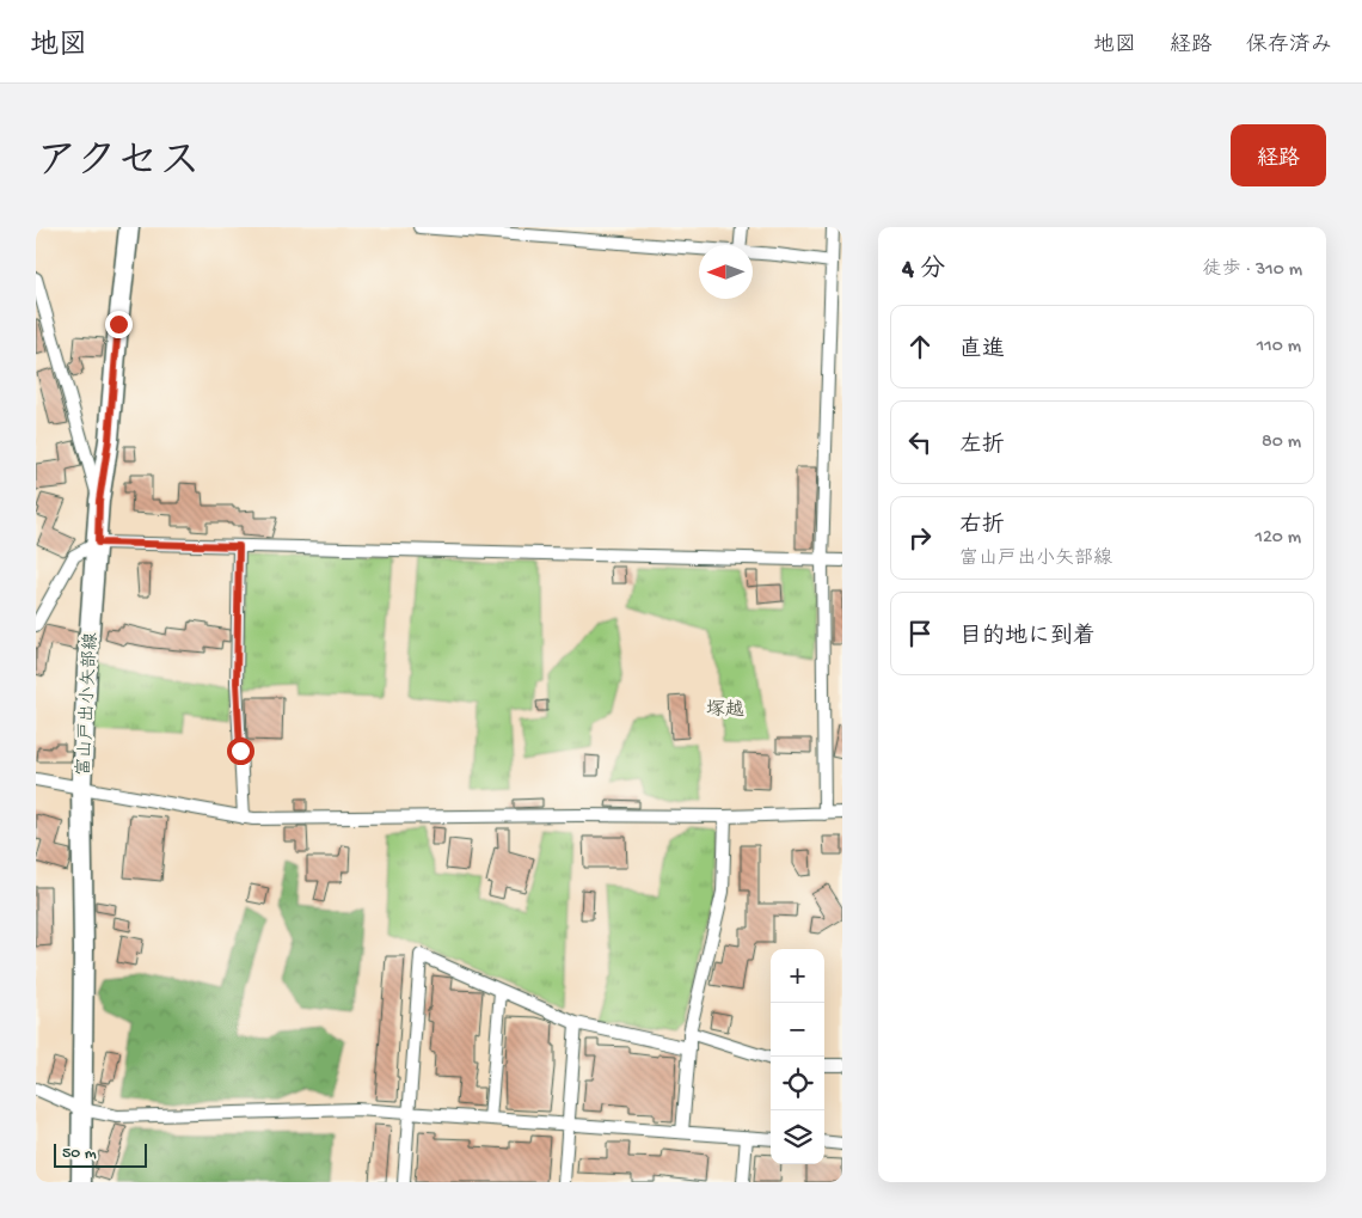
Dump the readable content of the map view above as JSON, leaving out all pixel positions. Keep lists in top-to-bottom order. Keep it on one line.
{"streets":{"main road":["富山戸出小矢部線"]},"districts":["塚越"],"scale_bar":"50 m","north":"left","page":{"header":"地図","nav":["地図","経路","保存済み"],"title":"アクセス","buttons":"経路","heading":["4 分","徒歩 · 310 m"],"list":[["直進","110 m"],["左折","80 m"],["右折","富山戸出小矢部線","120 m"],"目的地に到着"],"map_buttons":["+","−"],"scale":"50 m"}}
